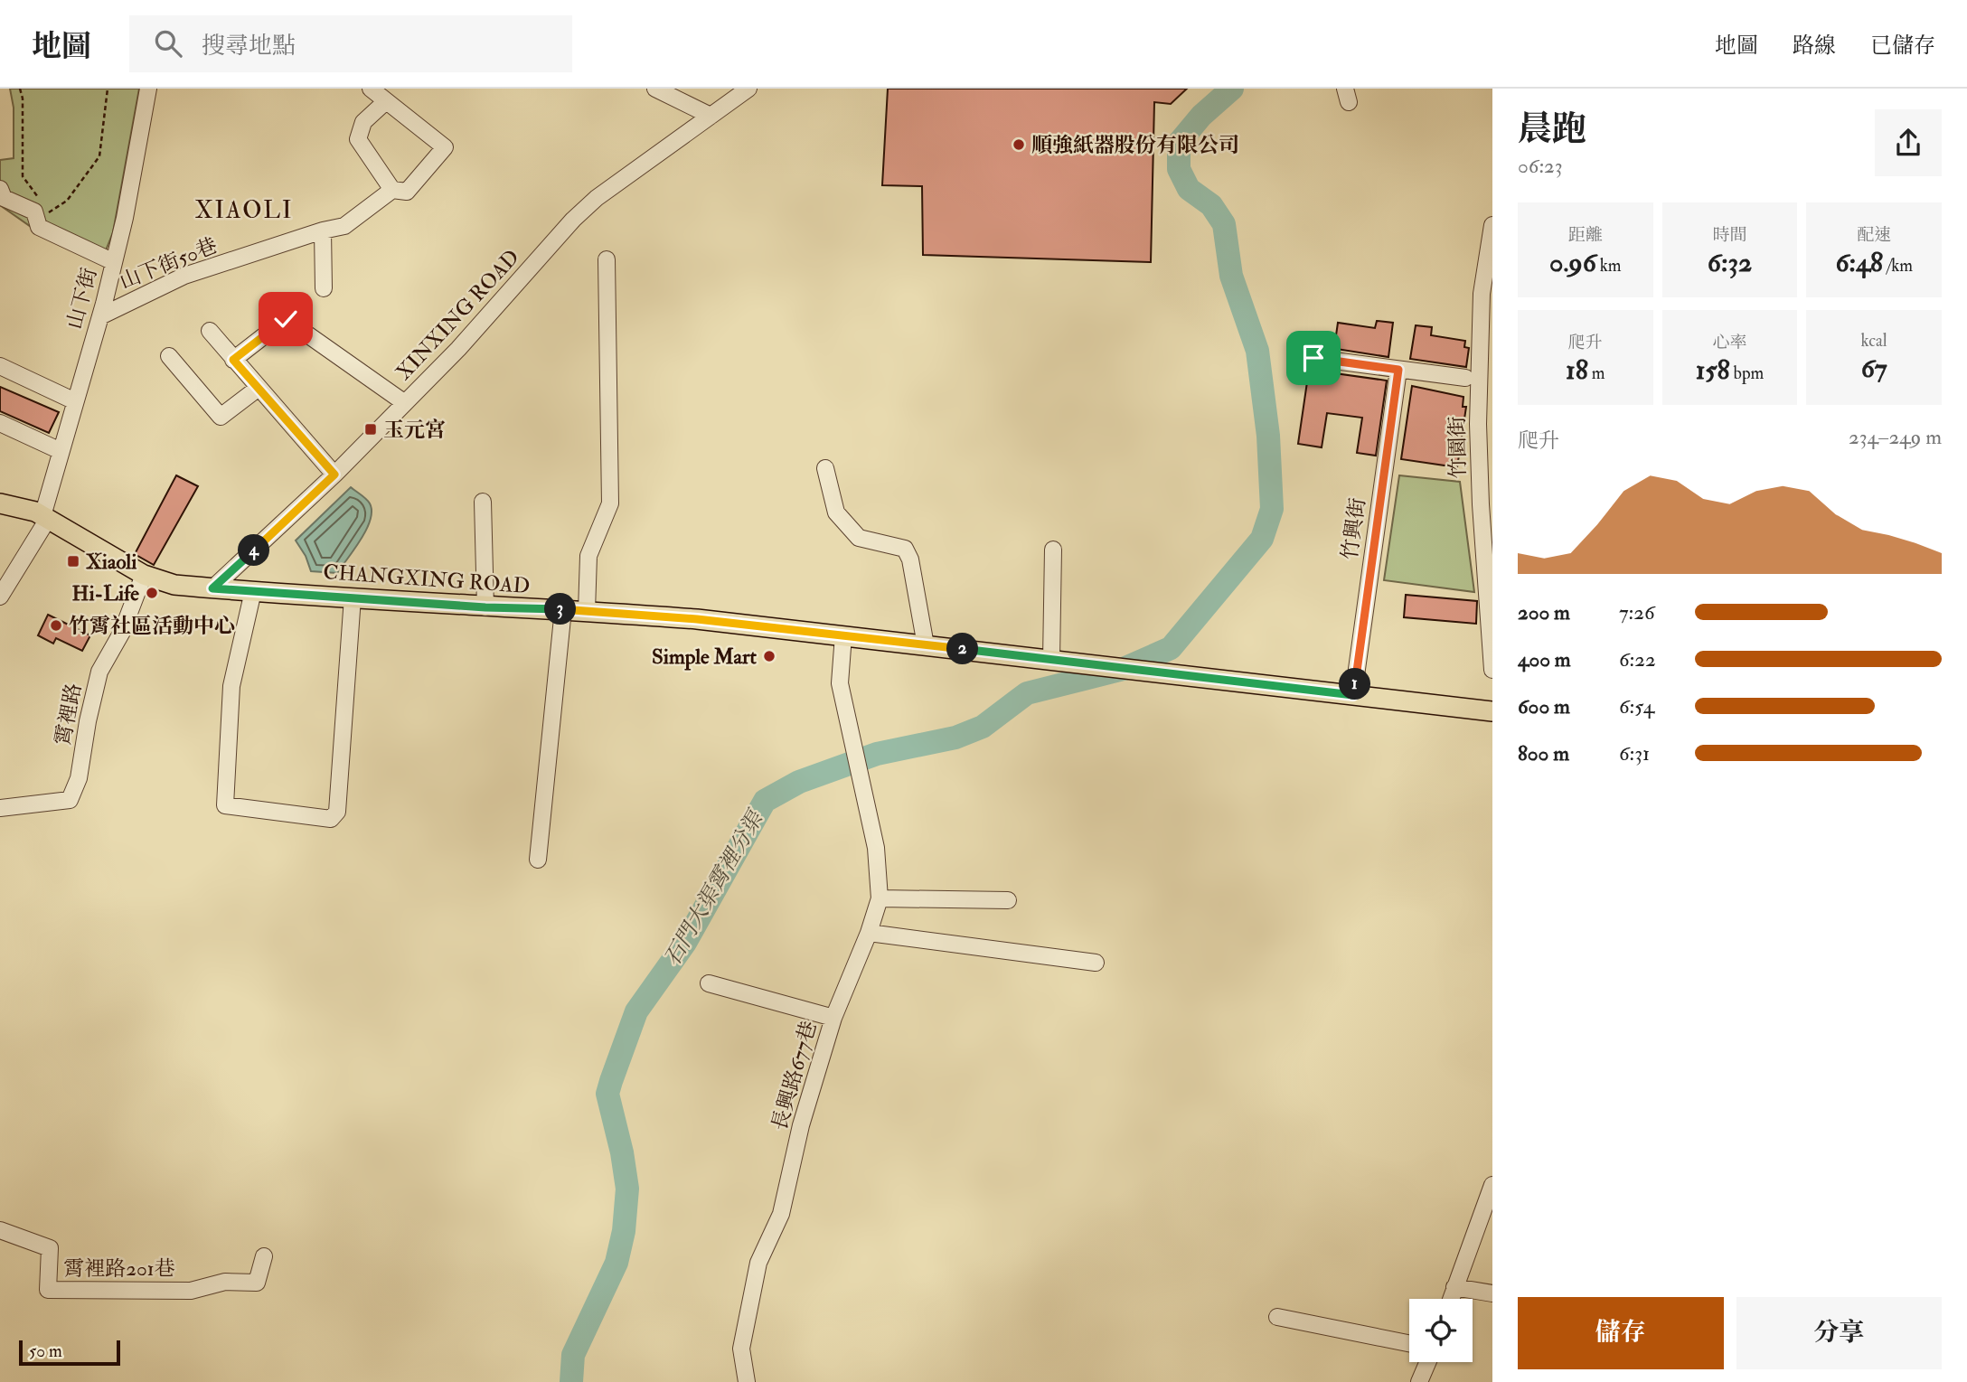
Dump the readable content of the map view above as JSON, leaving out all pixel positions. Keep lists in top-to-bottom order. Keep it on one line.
{"streets":{"main road":["CHANGXING ROAD"],"street":["山下街50巷","山下街","XINXING ROAD","竹園街","竹興街","霄裡路","長興路677巷","霄裡路201巷"]},"crossings":[["山下街50巷","山下街"],["山下街","CHANGXING ROAD"],["XINXING ROAD","CHANGXING ROAD"],["竹興街","CHANGXING ROAD"],["CHANGXING ROAD","霄裡路"],["CHANGXING ROAD","長興路677巷"]],"districts":["XIAOLI"],"water":["石門大渠霄裡分渠"],"places":{"other":["順強紙器股份有限公司","Hi-Life","竹霄社區活動中心","Simple Mart"],"transit":["玉元宮","Xiaoli"]},"scale_bar":"50 m","page":{"header":"地圖","search":"搜尋地點","nav":["地圖","路線","已儲存"],"heading":["晨跑","06:23"],"stats":[["距離","0.96 km"],["時間","6:32"],["配速","6:48 /km"],["爬升","18 m"],["心率","158 bpm"],["kcal","67"]],"chart":["爬升","234–249 m"],"pins":["4","3","2","1"],"list":[{"name":"200 m","note":"7:26"},{"name":"400 m","note":"6:22"},{"name":"600 m","note":"6:54"},{"name":"800 m","note":"6:31"}],"buttons":["儲存","分享"],"scale":"50 m"}}
